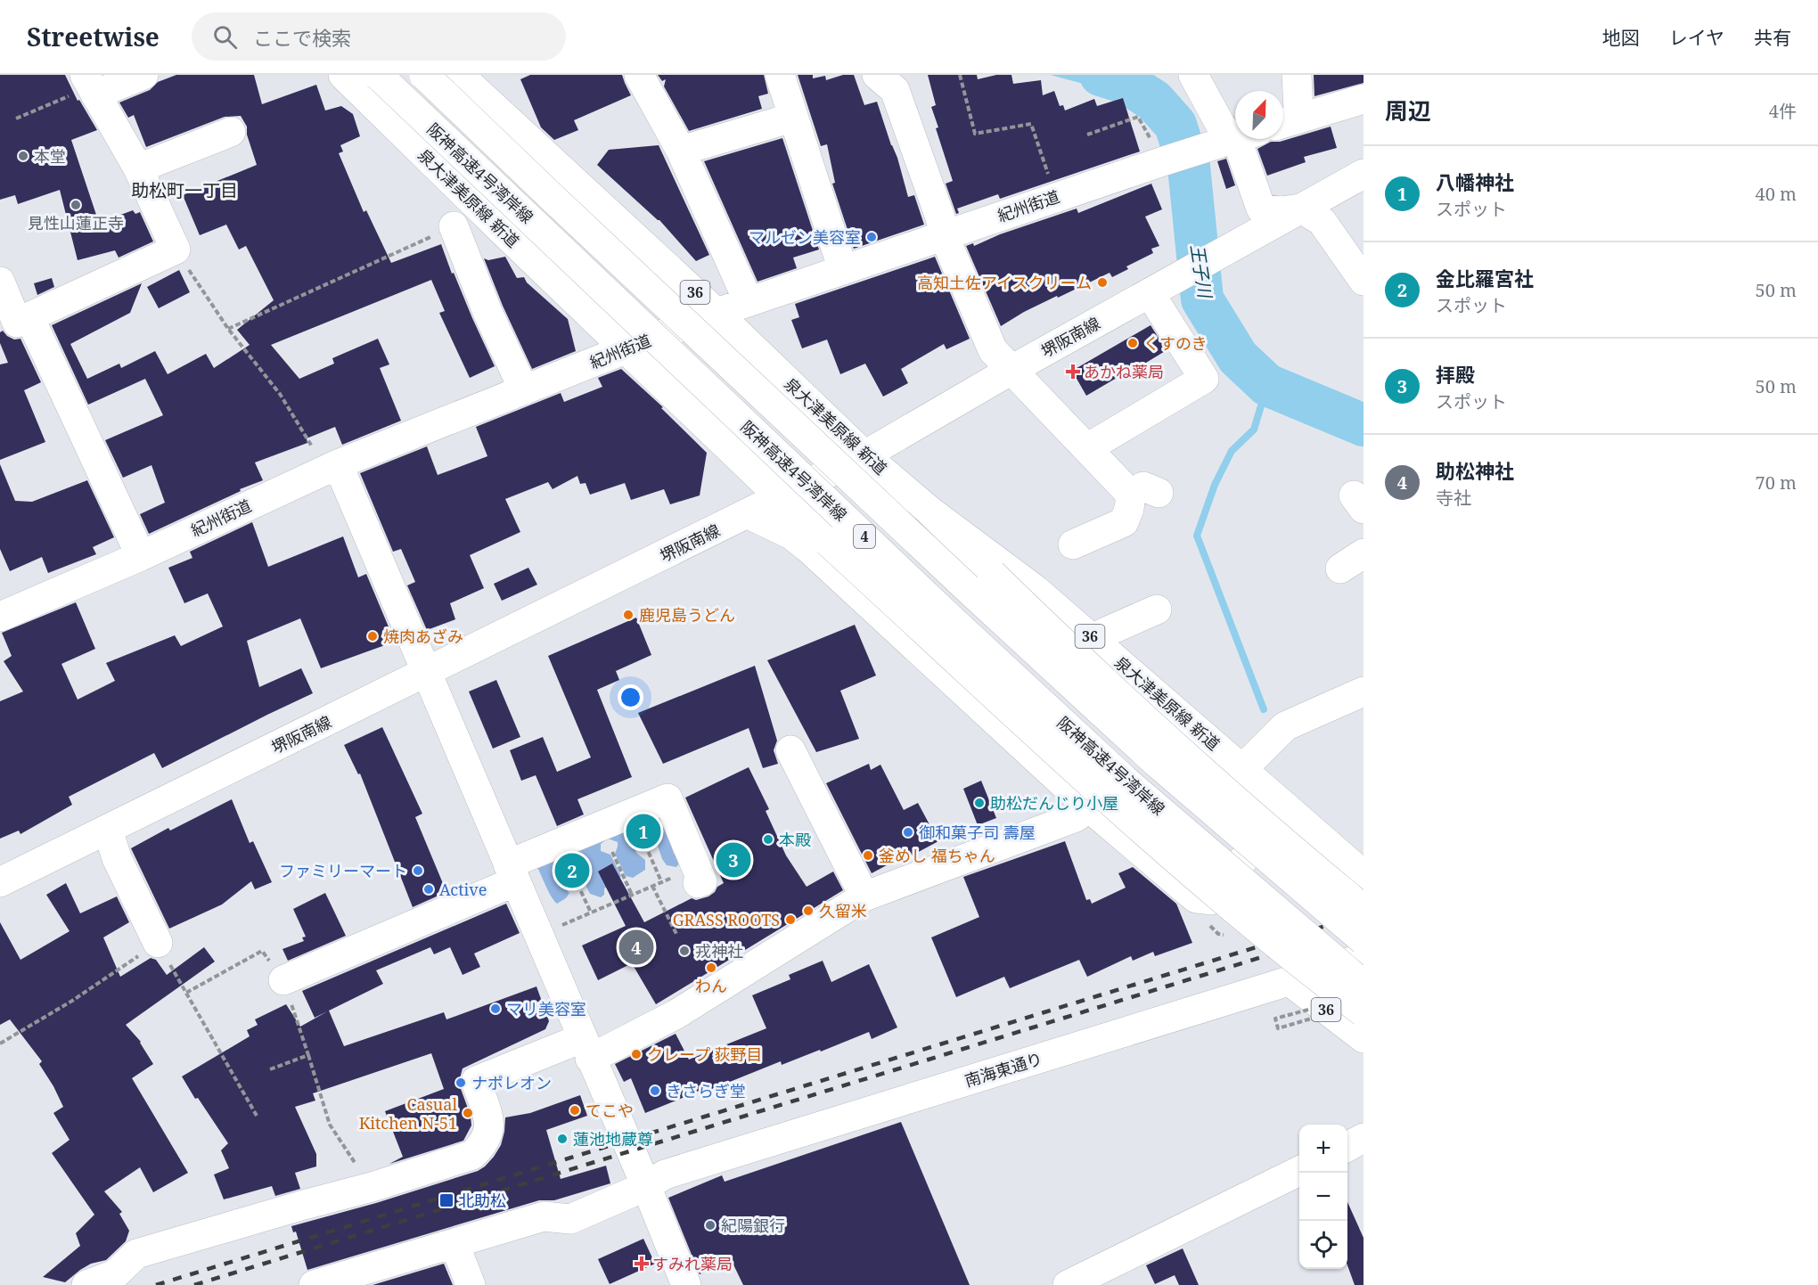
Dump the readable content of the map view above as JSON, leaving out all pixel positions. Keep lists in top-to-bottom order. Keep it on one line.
{"streets":{"main road":["阪神高速4号湾岸線","泉大津美原線 新道","紀州街道","36","堺阪南線","4","南海東通り"]},"crossings":[["泉大津美原線 新道","紀州街道"],["泉大津美原線 新道","堺阪南線"],["36","南海東通り"]],"districts":["助松町一丁目"],"water":["王子川"],"places":{"other":["本堂","見性山蓮正寺","マルゼン美容室","高知土佐アイスクリーム","くすのき","鹿児島うどん","焼肉あざみ","助松だんじり小屋","御和菓子司 壽屋","本殿","釜めし 福ちゃん","ファミリーマート","Active","久留米","GRASS ROOTS","戎神社","わん","マリ美容室","クレープ 荻野目","ナポレオン","きさらぎ堂","てこや","Casual Kitchen N-51","蓮池地蔵尊","紀陽銀行"],"health":["あかね薬局","すみれ薬局"],"transit":["北助松"]},"north":"top right","page":{"header":"Streetwise","search":"ここで検索","nav":["地図","レイヤ","共有"],"heading":["周辺","4件"],"list":[{"mark":"1","name":"八幡神社","note":"スポット","value":"40 m"},{"mark":"2","name":"金比羅宮社","note":"スポット","value":"50 m"},{"mark":"3","name":"拝殿","note":"スポット","value":"50 m"},{"mark":"4","name":"助松神社","note":"寺社","value":"70 m"}],"pins":["1","3","2","4"],"map_buttons":["+","−"]}}
